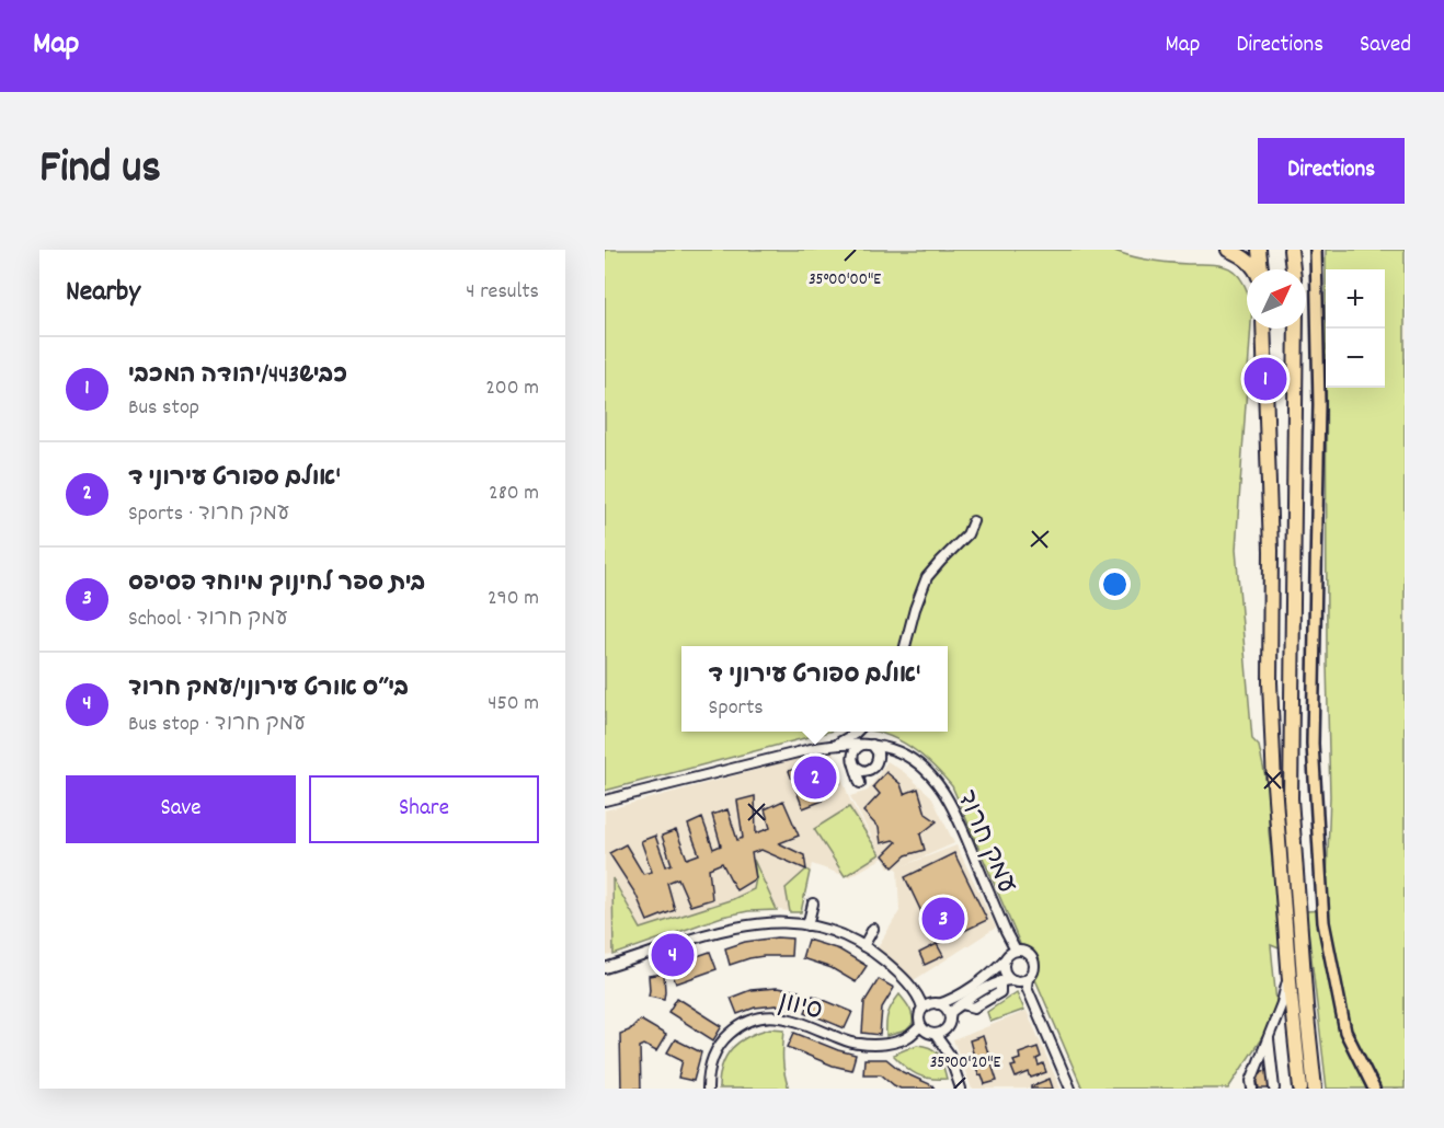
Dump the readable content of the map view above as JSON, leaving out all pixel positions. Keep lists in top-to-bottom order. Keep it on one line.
{"streets":{"street":["עמק חרוד","סיוון"]},"north":"top right","page":{"header":"Map","nav":["Map","Directions","Saved"],"title":"Find us","buttons":["Directions",["Save","Share"]],"heading":["Nearby","4 results"],"map_buttons":["+","−"],"list":[{"mark":"1","name":"כביש443/יהודה המכבי","note":"Bus stop","value":"200 m"},{"mark":"2","name":"אולם ספורט עירוני ד'","note":"Sports · עמק חרוד","value":"280 m"},{"mark":"3","name":"בית ספר לחינוך מיוחד פסיפס","note":"School · עמק חרוד","value":"290 m"},{"mark":"4","name":"בי״ס אורט עירוני/עמק חרוד","note":"Bus stop · עמק חרוד","value":"450 m"}],"pins":["1","2","3","4"],"popup":["אולם ספורט עירוני ד'","Sports"]},"coordinates":["35°00'00\"E","35°00'20\"E"]}
